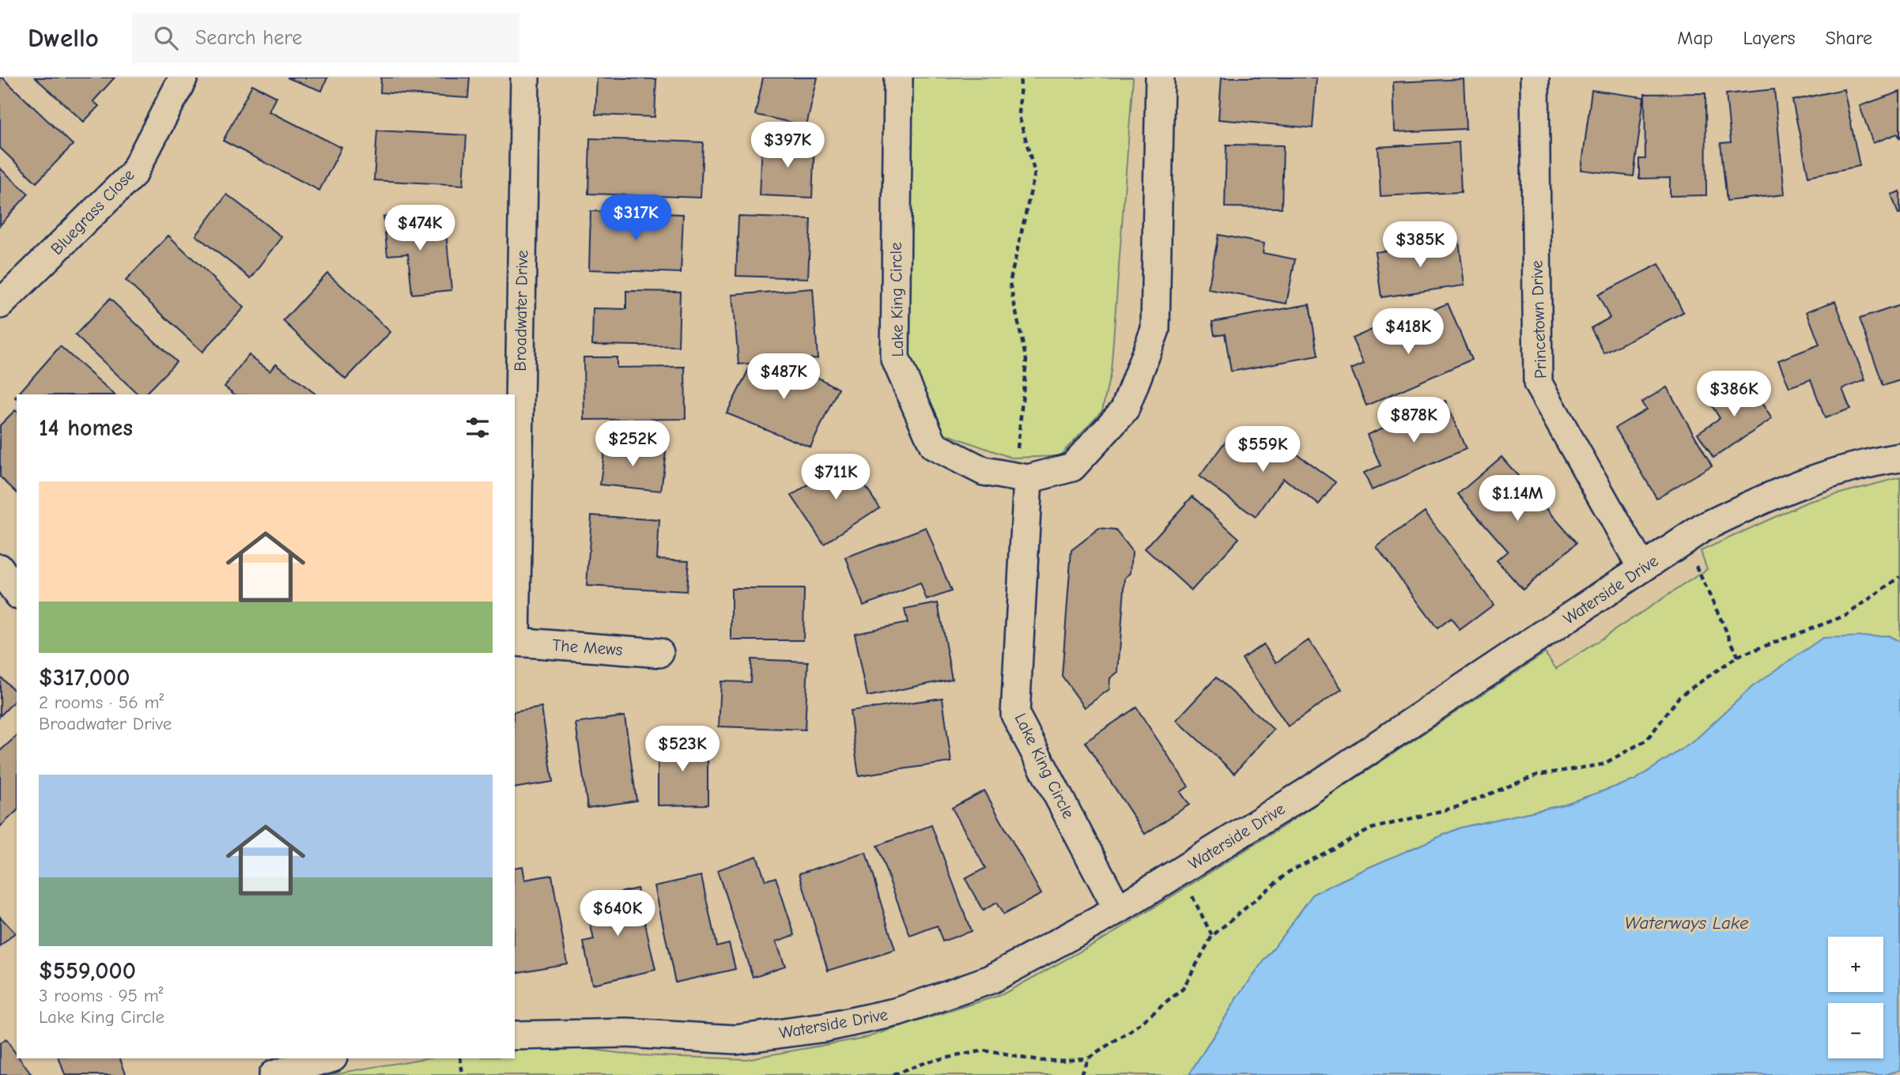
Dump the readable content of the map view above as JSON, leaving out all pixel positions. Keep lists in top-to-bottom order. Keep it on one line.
{"streets":{"street":["Bluegrass Close","Lake King Circle","Broadwater Drive","Princetown Drive","Waterside Drive","The Mews"]},"crossings":[["Lake King Circle","Waterside Drive"],["Broadwater Drive","The Mews"],["Princetown Drive","Waterside Drive"]],"water":["Waterways Lake"],"page":{"header":"Dwello","search":"Search here","nav":["Map","Layers","Share"],"price":["$397K","$317K","$474K","$385K","$418K","$487K","$386K","$878K","$252K","$559K","$711K","$1.14M","$523K","$640K"],"heading":"14 homes","list":[{"name":"$317,000","note":"2 rooms · 56 m² · Broadwater Drive"},{"name":"$559,000","note":"3 rooms · 95 m² · Lake King Circle"}],"map_buttons":["+","−"]}}
